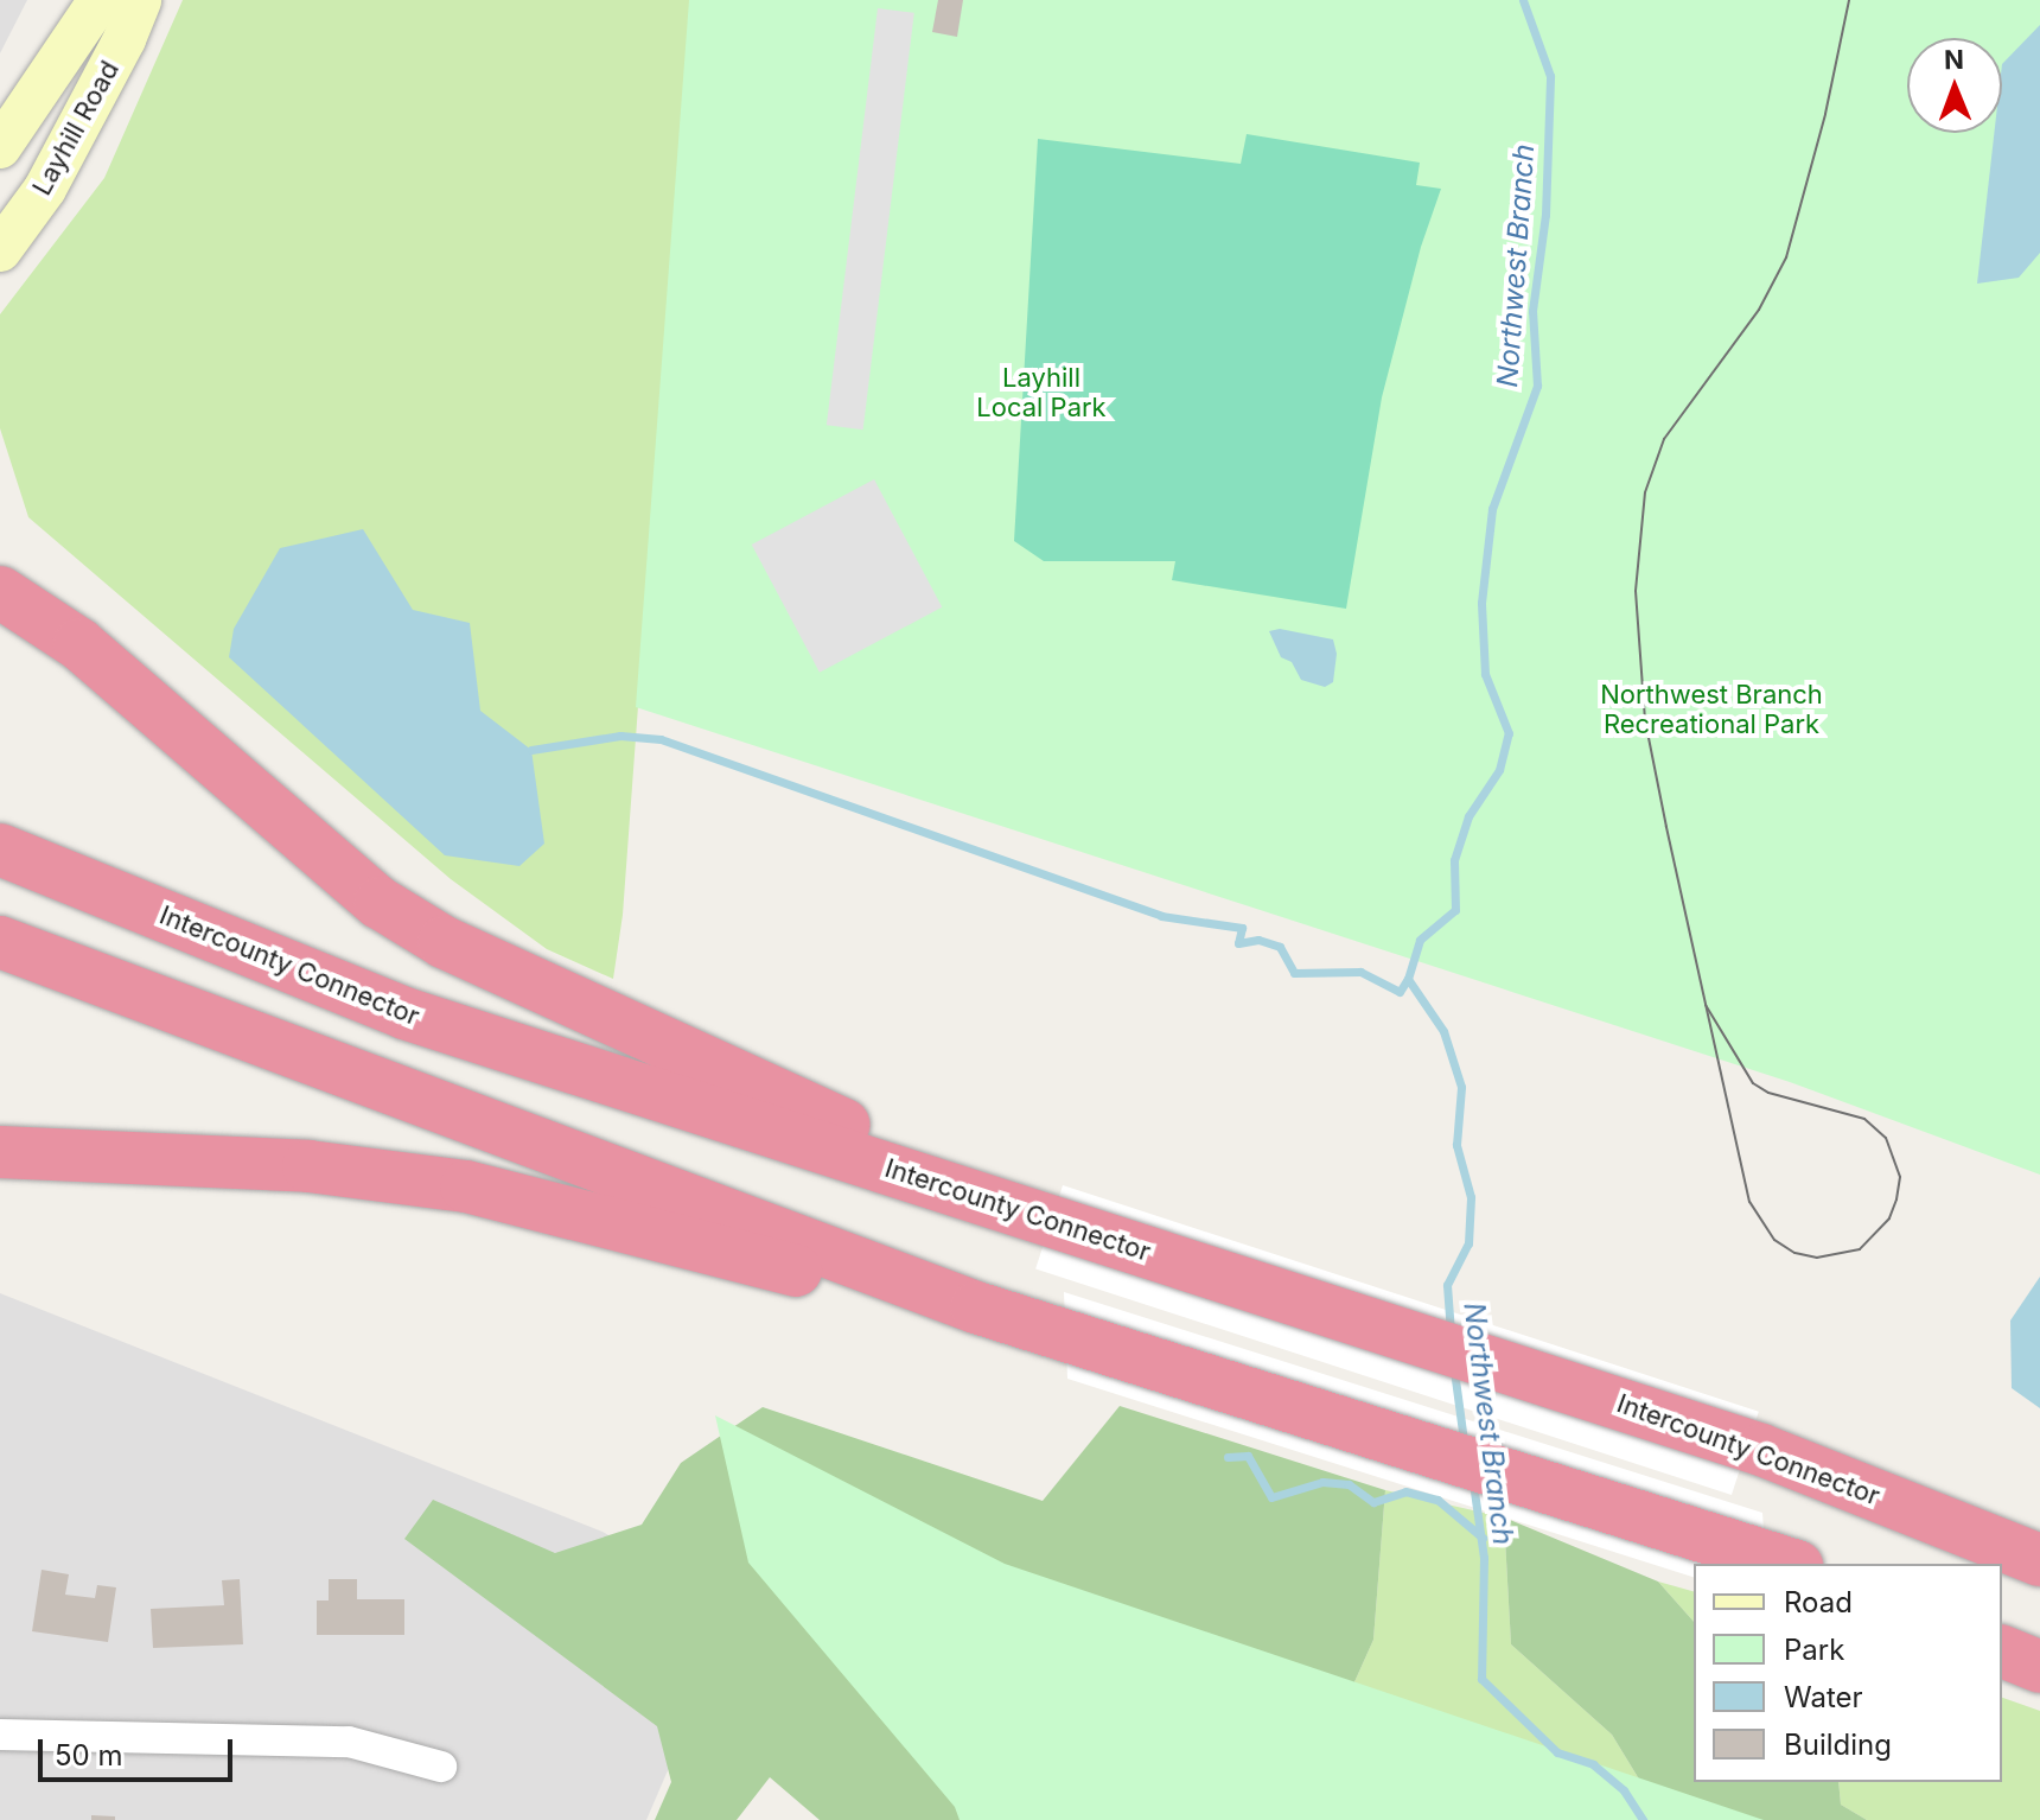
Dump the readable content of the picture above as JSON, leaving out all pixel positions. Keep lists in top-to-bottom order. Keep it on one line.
{"streets":{"highway":["Intercounty Connector"],"main road":["Layhill Road"]},"water":["Northwest Branch"],"parks":["Layhill Local Park","Northwest Branch Recreational Park"],"legend":["Road","Park","Water","Building"],"scale_bar":"50 m","north":"top"}
